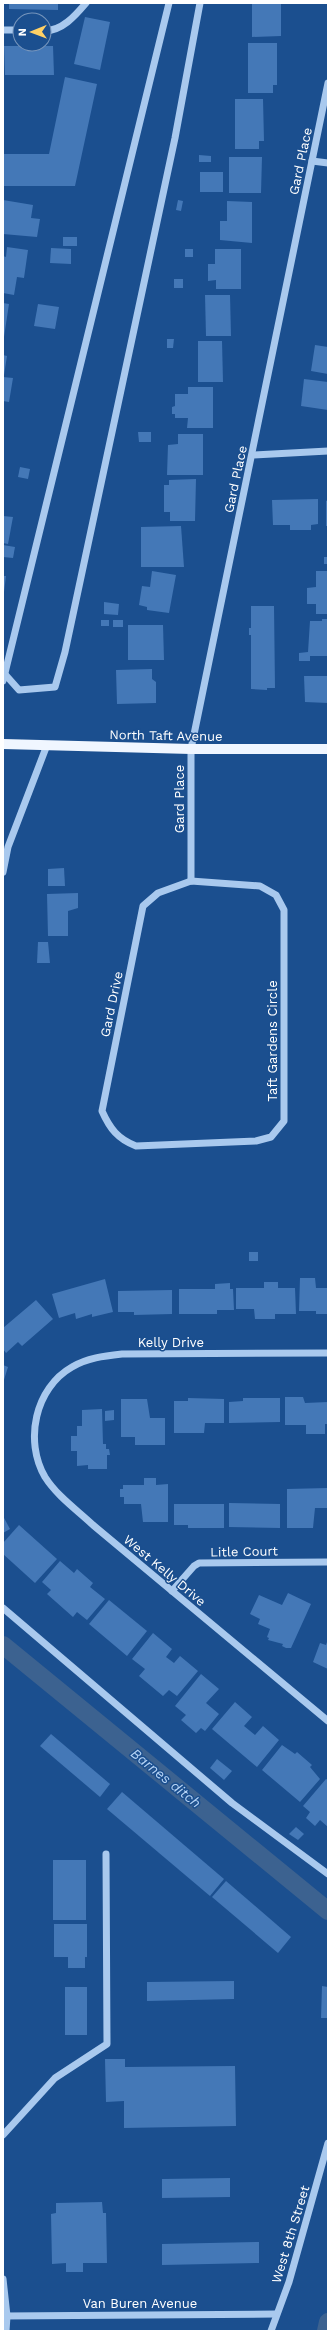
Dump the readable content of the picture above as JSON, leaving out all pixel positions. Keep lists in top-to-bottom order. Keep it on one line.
{"streets":{"main road":["North Taft Avenue"],"street":["Gard Place","Gard Drive","Taft Gardens Circle","Kelly Drive","Litle Court","West Kelly Drive","West 8th Street","Van Buren Avenue"]},"crossings":[["Gard Place","North Taft Avenue"],["Gard Place","Gard Drive"],["Gard Place","Taft Gardens Circle"],["Gard Drive","Taft Gardens Circle"],["Kelly Drive","West Kelly Drive"],["Litle Court","West Kelly Drive"],["West 8th Street","Van Buren Avenue"]],"water":["Barnes ditch"],"north":"left"}
